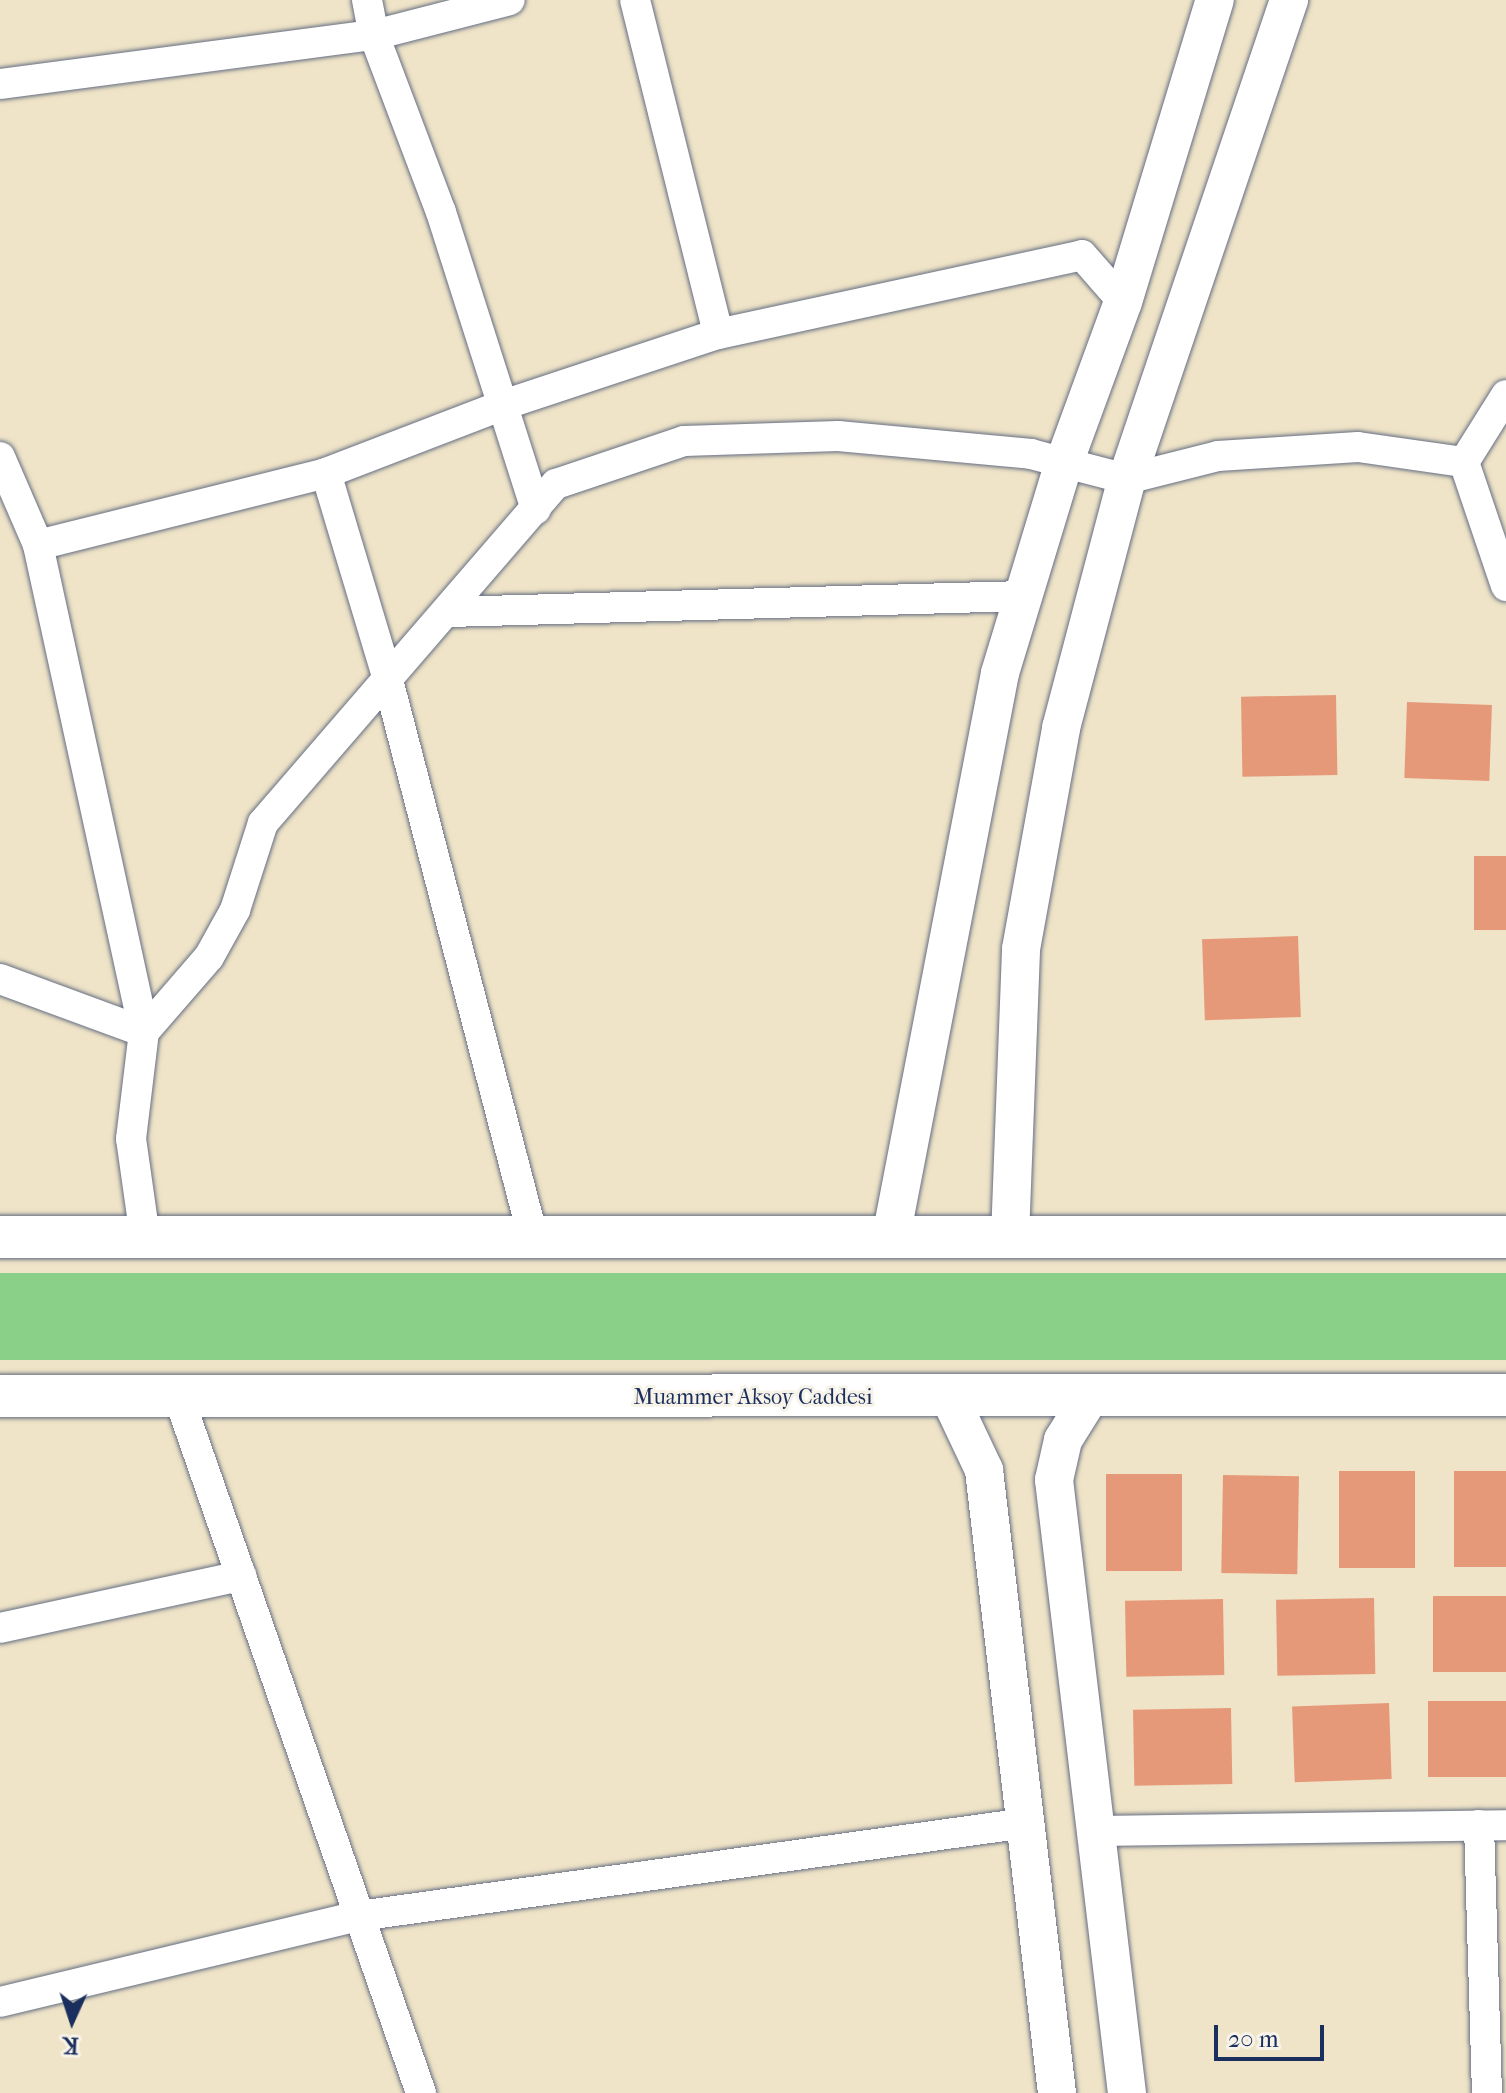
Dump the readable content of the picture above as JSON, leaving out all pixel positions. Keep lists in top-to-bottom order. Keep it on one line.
{"streets":{"main road":["Muammer Aksoy Caddesi"]},"scale_bar":"20 m","north":"bottom"}
